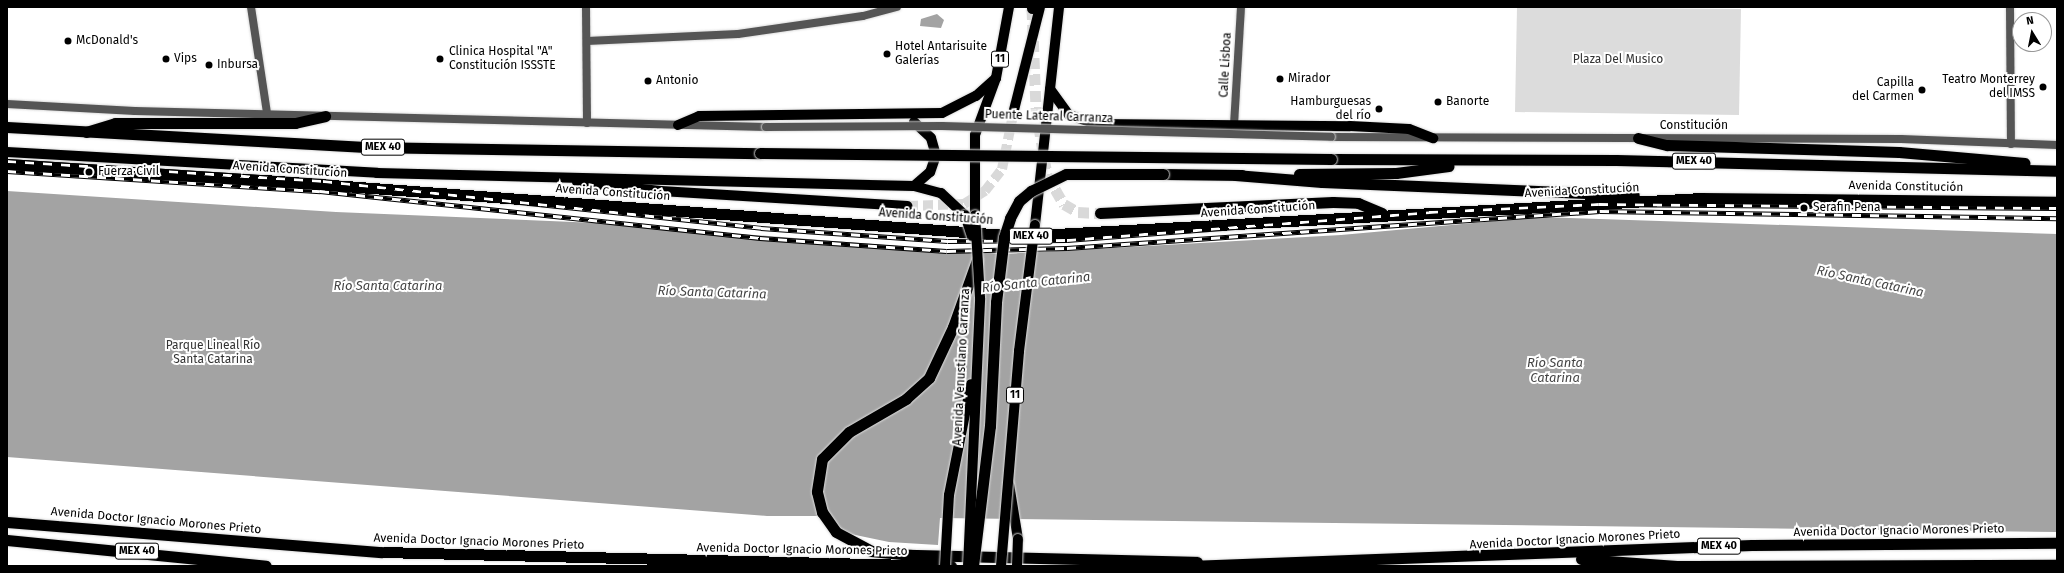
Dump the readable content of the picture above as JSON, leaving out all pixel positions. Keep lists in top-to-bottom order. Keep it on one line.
{"streets":{"highway":["MEX 40","Avenida Constitución","Avenida Doctor Ignacio Morones Prieto"],"main road":["11","Avenida Venustiano Carranza"],"street":["Calle Lisboa","Puente Lateral Carranza","Constitución"]},"crossings":[["Puente Lateral Carranza","Constitución"],["MEX 40","Avenida Doctor Ignacio Morones Prieto"],["Avenida Constitución","Avenida Venustiano Carranza"]],"water":["Río Santa Catarina"],"parks":["Plaza Del Musico","Parque Lineal Río Santa Catarina"],"places":["McDonald's","Hotel Antarisuite Galerías","Vips","Clinica Hospital \"A\" Constitución ISSSTE","Inbursa","Mirador","Antonio","Teatro Monterrey del IMSS","Capilla del Carmen","Banorte","Hamburguesas del río","Fuerza Civil","Serafin Pena"],"north":"top"}
